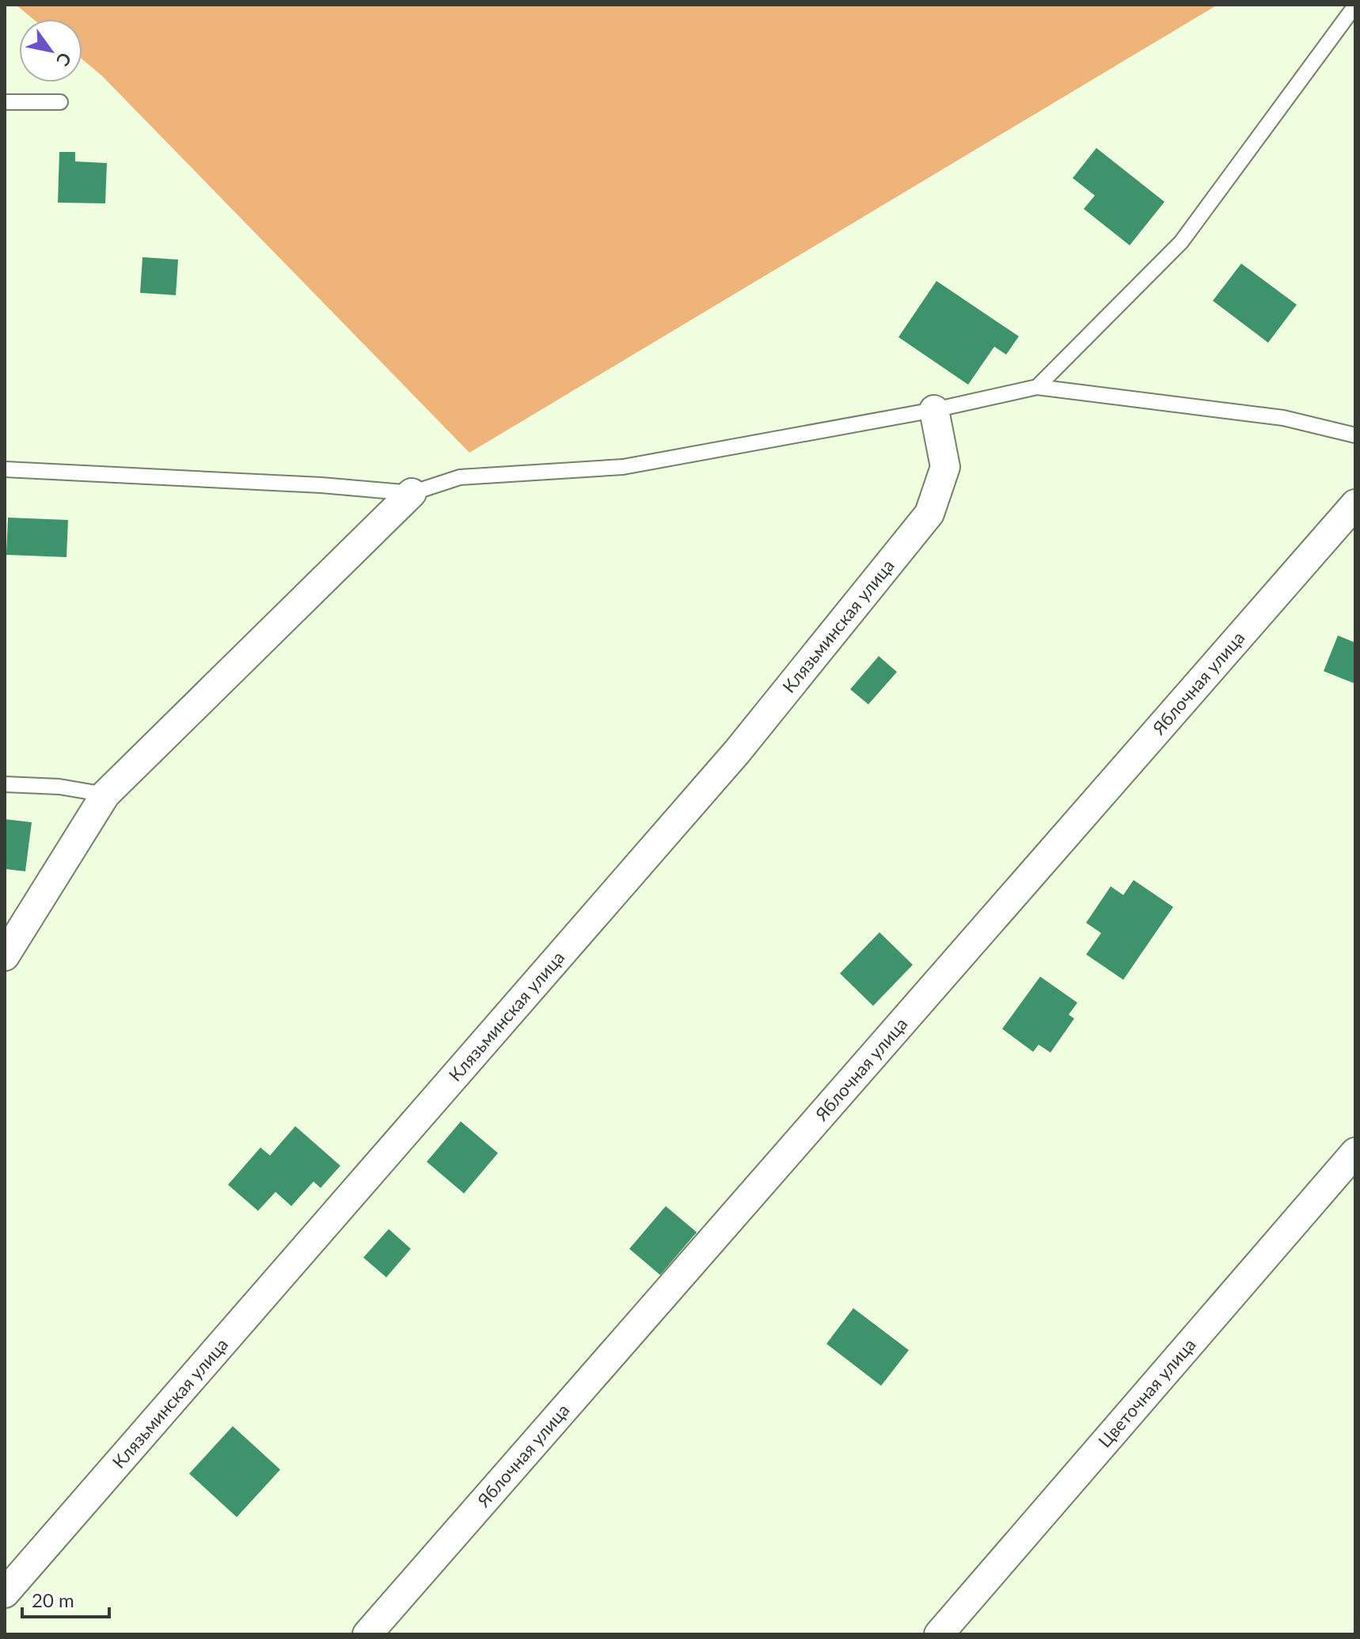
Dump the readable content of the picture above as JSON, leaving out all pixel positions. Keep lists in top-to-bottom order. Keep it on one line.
{"streets":{"street":["Клязьминская улица","Яблочная улица","Цветочная улица"]},"scale_bar":"20 m","north":"bottom right"}
